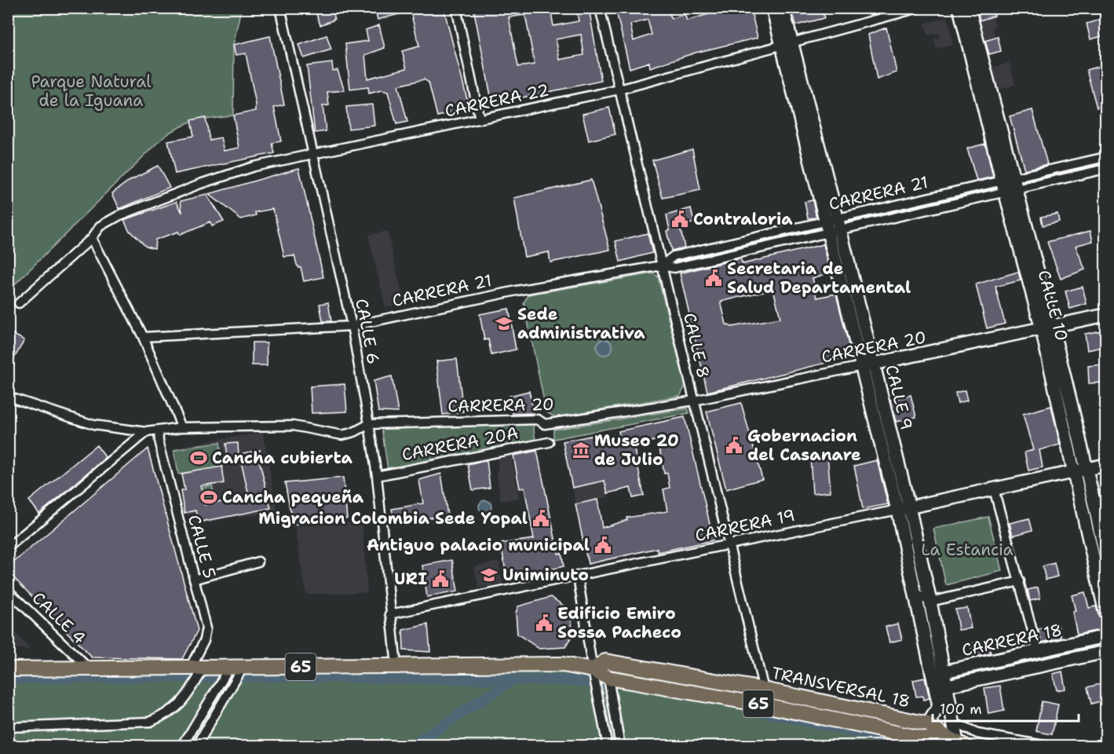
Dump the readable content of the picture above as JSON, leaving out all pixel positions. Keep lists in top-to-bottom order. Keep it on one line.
{"streets":{"main road":["CALLE 10","CARRERA 20","CALLE 9","CARRERA 19","CARRERA 18","65","TRANSVERSAL 18"],"street":["CARRERA 22","CARRERA 21","CALLE 6","CALLE 8","CARRERA 20A","CALLE 5","CALLE 4"]},"crossings":[["CARRERA 22","CALLE 6"],["CARRERA 22","CALLE 8"],["CARRERA 22","CALLE 9"],["CARRERA 21","CALLE 10"],["CARRERA 21","CALLE 6"],["CARRERA 21","CALLE 8"],["CARRERA 21","CALLE 9"],["CALLE 10","CARRERA 20"],["CALLE 10","CARRERA 19"],["CALLE 6","CARRERA 20"],["CALLE 6","CARRERA 20A"],["CALLE 6","CARRERA 19"],["CALLE 6","65"],["CALLE 8","CARRERA 20"],["CALLE 8","CARRERA 19"],["CALLE 8","TRANSVERSAL 18"],["CARRERA 20","CALLE 9"],["CARRERA 20","CALLE 5"],["CALLE 9","CARRERA 19"],["CALLE 9","CARRERA 18"],["CALLE 9","TRANSVERSAL 18"],["CALLE 5","65"],["CALLE 4","65"],["65","TRANSVERSAL 18"]],"parks":["Parque Natural de la Iguana","La Estancia"],"places":{"public building":["Contraloria","Secretaria de Salud Departamental","Gobernacion del Casanare","Migracion Colombia Sede Yopal","Antiguo palacio municipal","URI","Edificio Emiro Sossa Pacheco"],"school or university":["Sede administrativa","Uniminuto"],"museum":["Museo 20 de Julio"],"sports":["Cancha cubierta","Cancha pequeña"]},"scale_bar":"100 m"}
